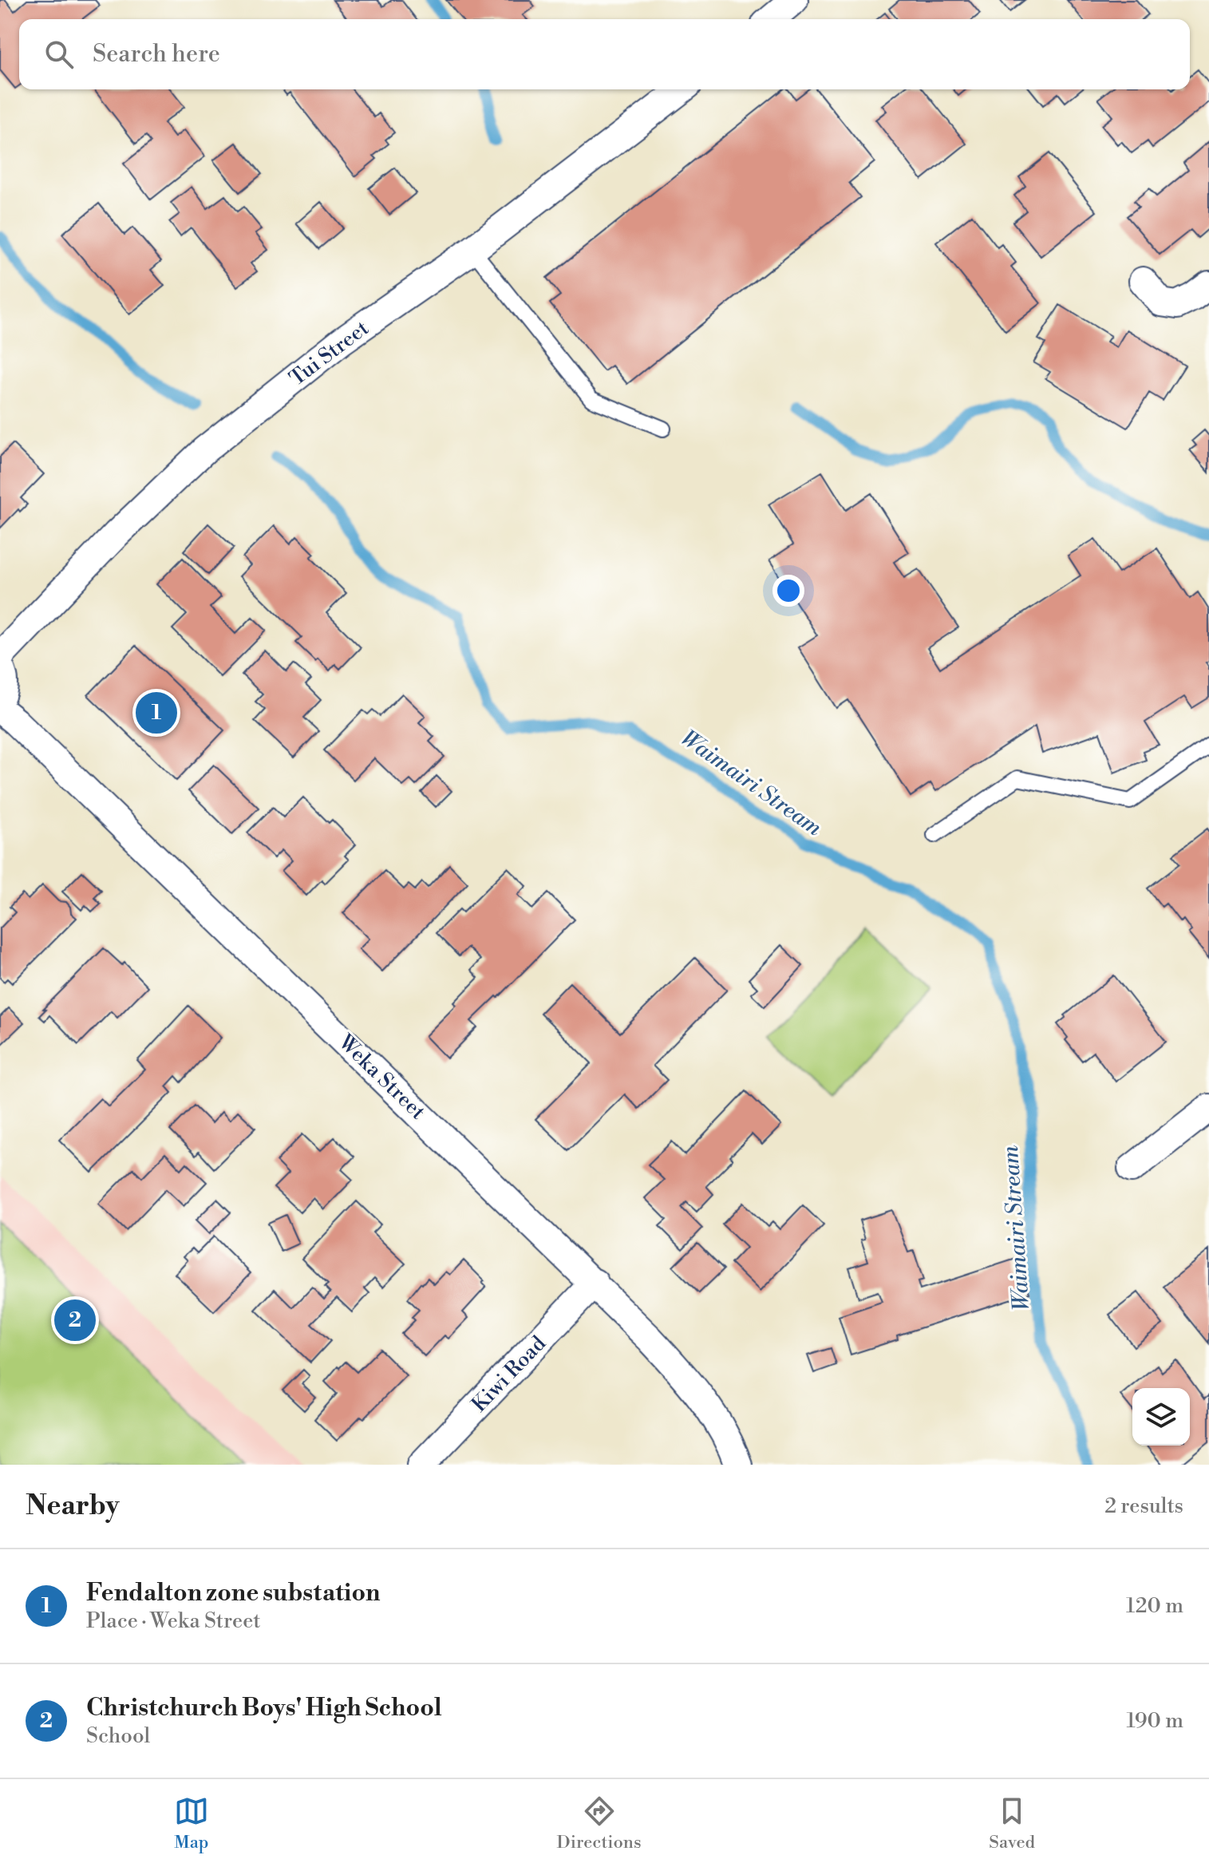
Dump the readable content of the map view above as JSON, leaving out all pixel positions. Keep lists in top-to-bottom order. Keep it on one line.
{"streets":{"street":["Tui Street","Weka Street","Kiwi Road"]},"crossings":[["Weka Street","Kiwi Road"]],"water":["Waimairi Stream"],"page":{"search":"Search here","pins":["1","2"],"heading":["Nearby","2 results"],"list":[{"mark":"1","name":"Fendalton zone substation","note":"Place · Weka Street","value":"120 m"},{"mark":"2","name":"Christchurch Boys' High School","note":"School","value":"190 m"}],"nav":["Map","Directions","Saved"]}}
